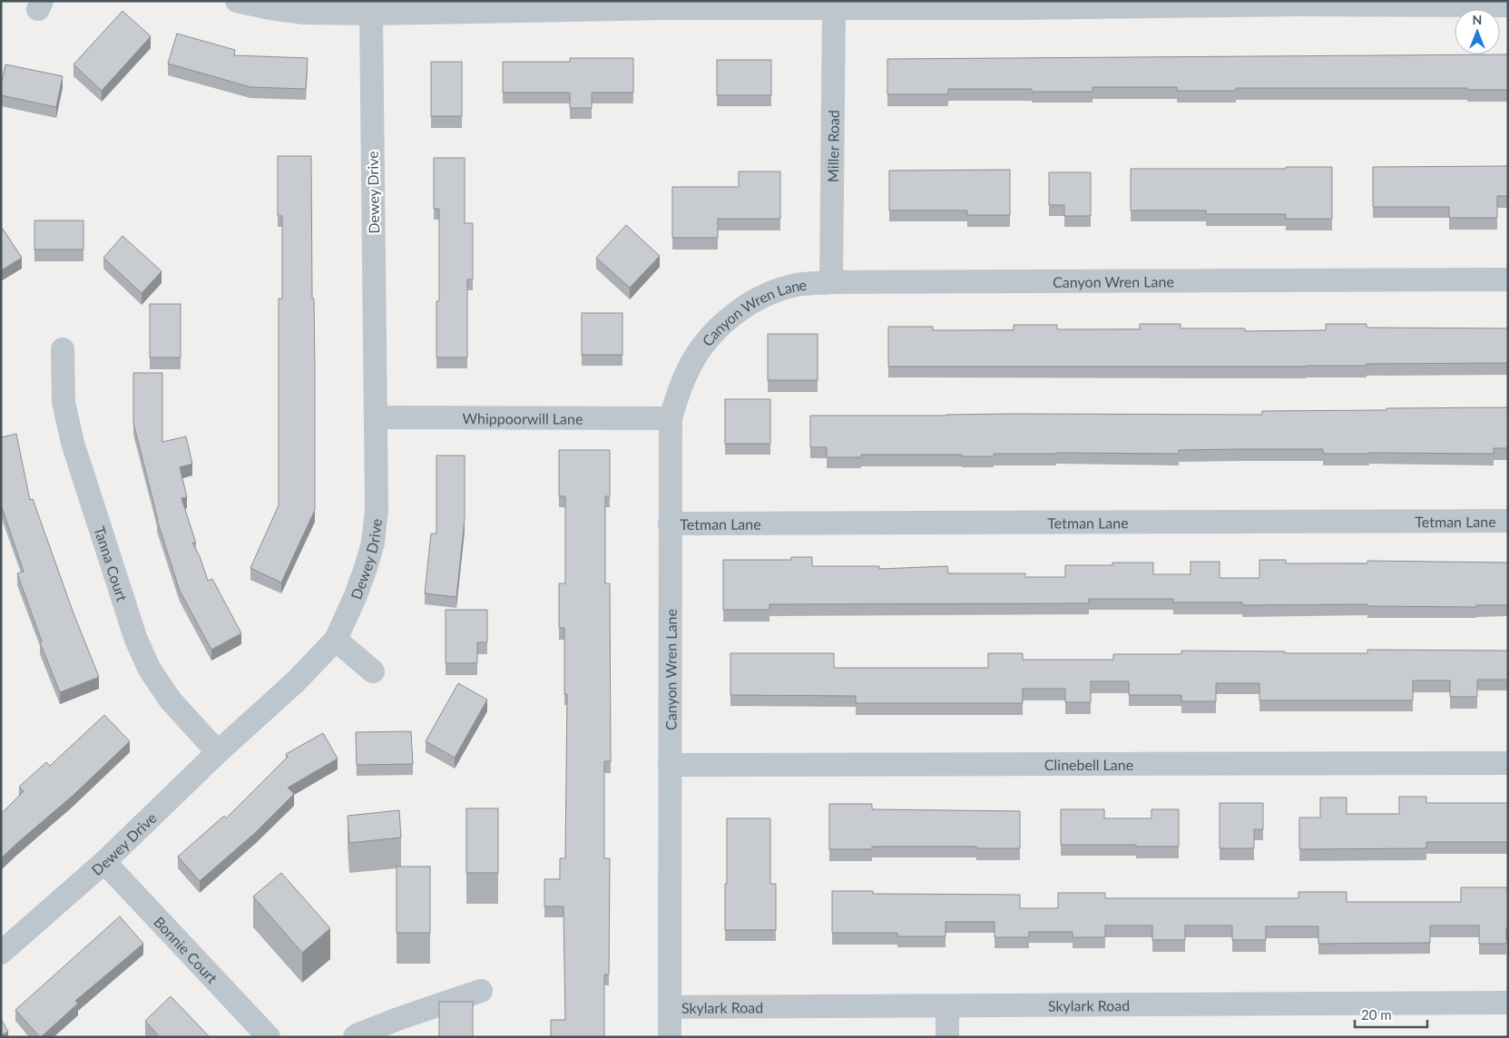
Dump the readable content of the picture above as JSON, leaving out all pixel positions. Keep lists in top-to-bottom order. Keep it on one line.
{"streets":{"street":["Miller Road","Dewey Drive","Canyon Wren Lane","Whippoorwill Lane","Tetman Lane","Tanna Court","Clinebell Lane","Bonnie Court","Skylark Road"]},"crossings":[["Miller Road","Canyon Wren Lane"],["Dewey Drive","Whippoorwill Lane"],["Dewey Drive","Tanna Court"],["Dewey Drive","Bonnie Court"],["Canyon Wren Lane","Whippoorwill Lane"],["Canyon Wren Lane","Tetman Lane"],["Canyon Wren Lane","Clinebell Lane"],["Canyon Wren Lane","Skylark Road"]],"scale_bar":"20 m","north":"top"}
